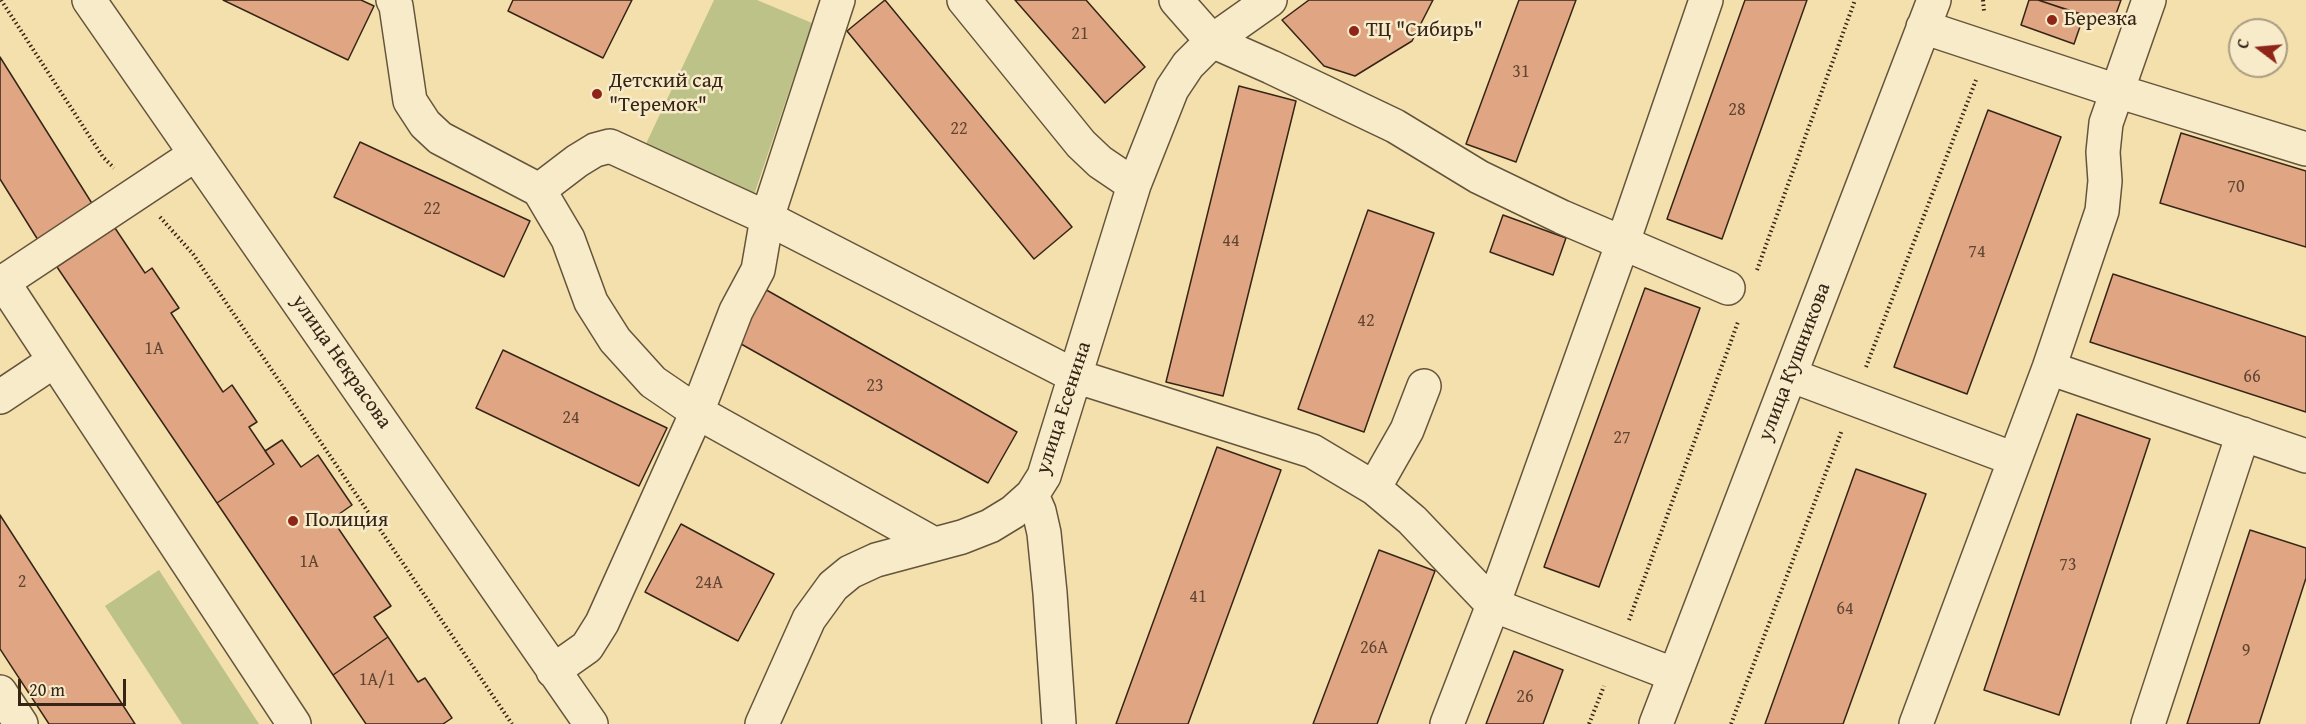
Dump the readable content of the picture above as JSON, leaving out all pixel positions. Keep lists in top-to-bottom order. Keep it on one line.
{"streets":{"street":["улица Некрасова","улица Кушникова","улица Есенина"]},"places":["Березка","ТЦ \"Сибирь\"","Детский сад \"Теремок\"","Полиция"],"house_numbers":["21","31","28","22","70","22","44","74","42","1А","66","23","24","27","1А","73","2","24А","41","64","26А","9","1А/1","26"],"scale_bar":"20 m","north":"left"}
